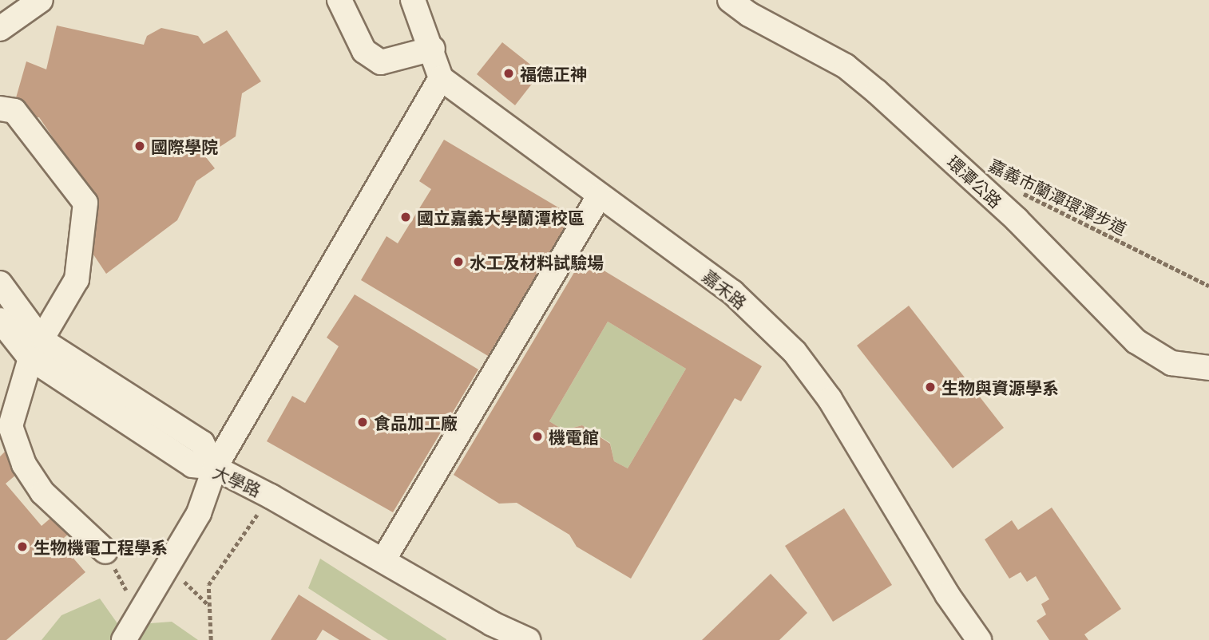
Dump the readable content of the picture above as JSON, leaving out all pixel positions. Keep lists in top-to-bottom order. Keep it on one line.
{"streets":{"street":["環潭公路","嘉禾路","大學路"],"path":["嘉義市蘭潭環潭步道"]},"places":["福德正神","國際學院","國立嘉義大學蘭潭校區","水工及材料試驗場","生物與資源學系","食品加工廠","機電館","生物機電工程學系"]}
